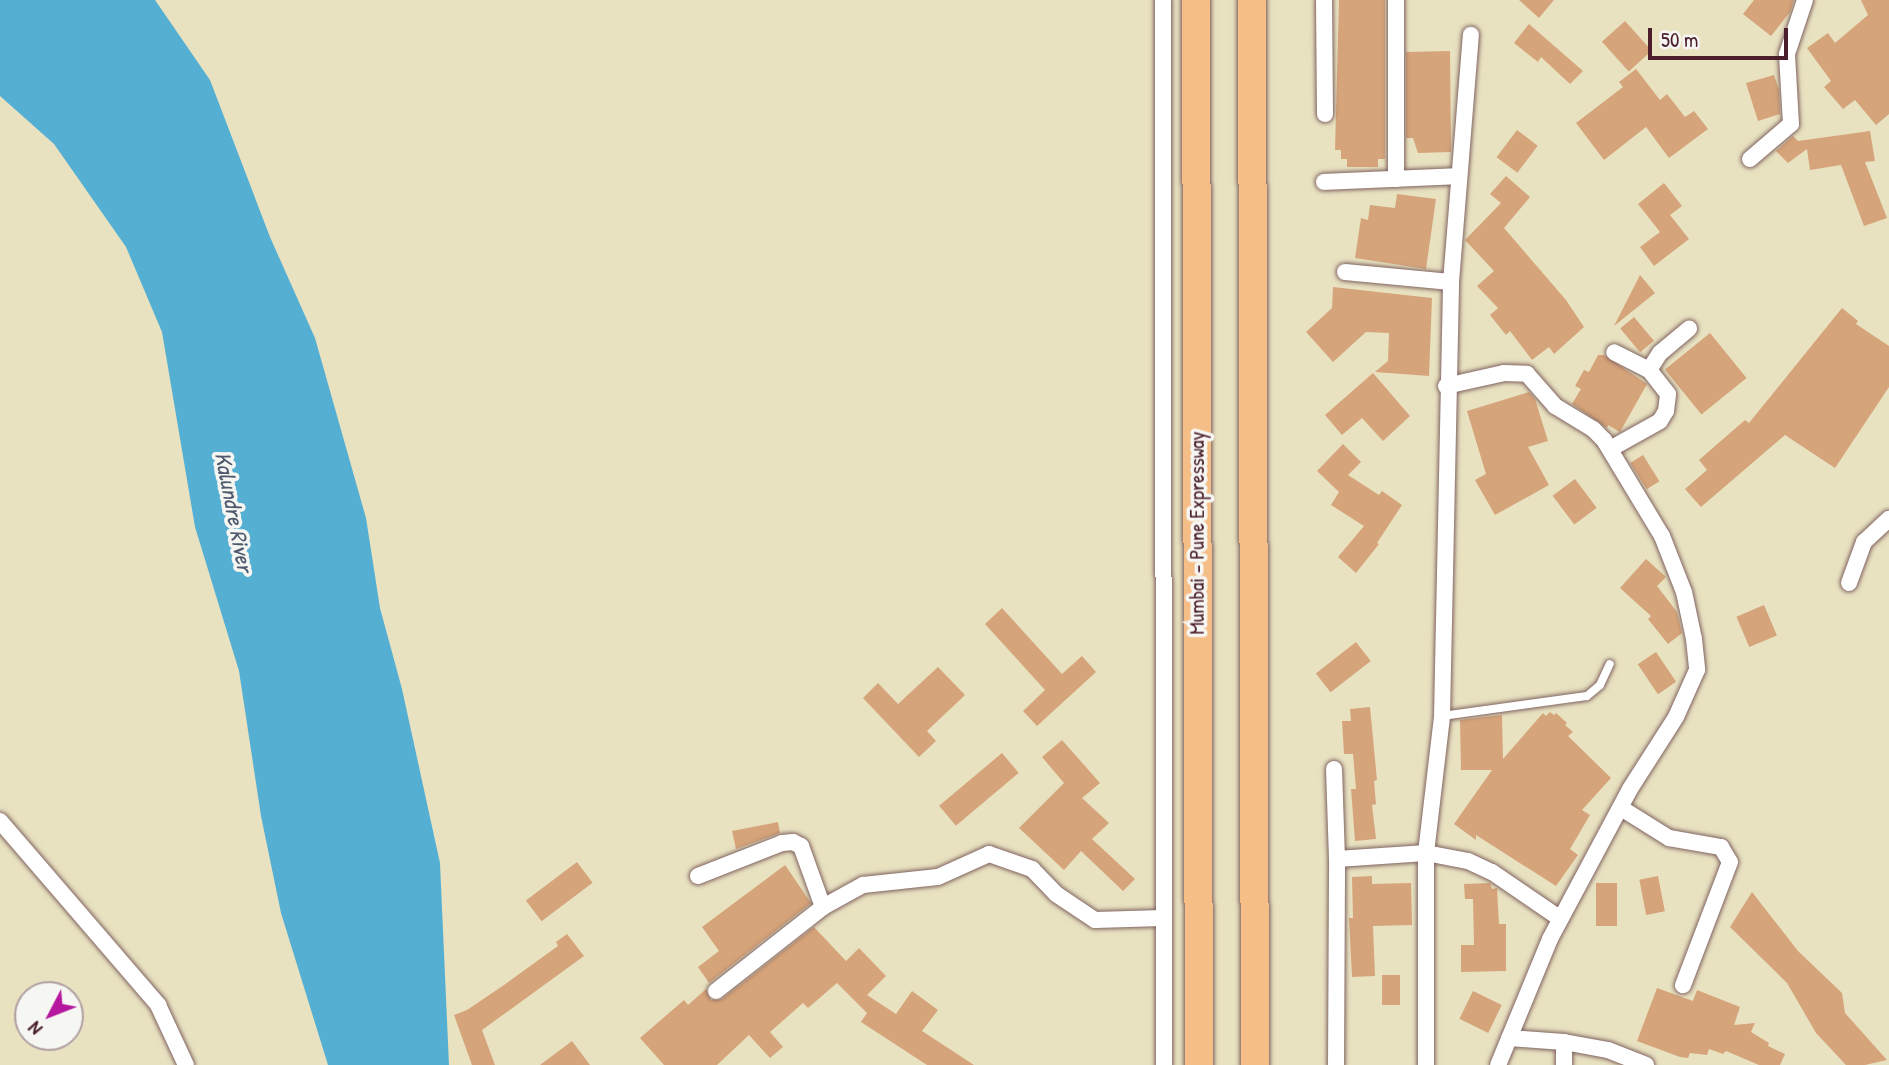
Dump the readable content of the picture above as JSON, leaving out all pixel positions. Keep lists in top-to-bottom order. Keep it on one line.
{"streets":{"highway":["Mumbai - Pune Expressway"]},"water":["Kalundre River"],"scale_bar":"50 m","north":"bottom left"}
